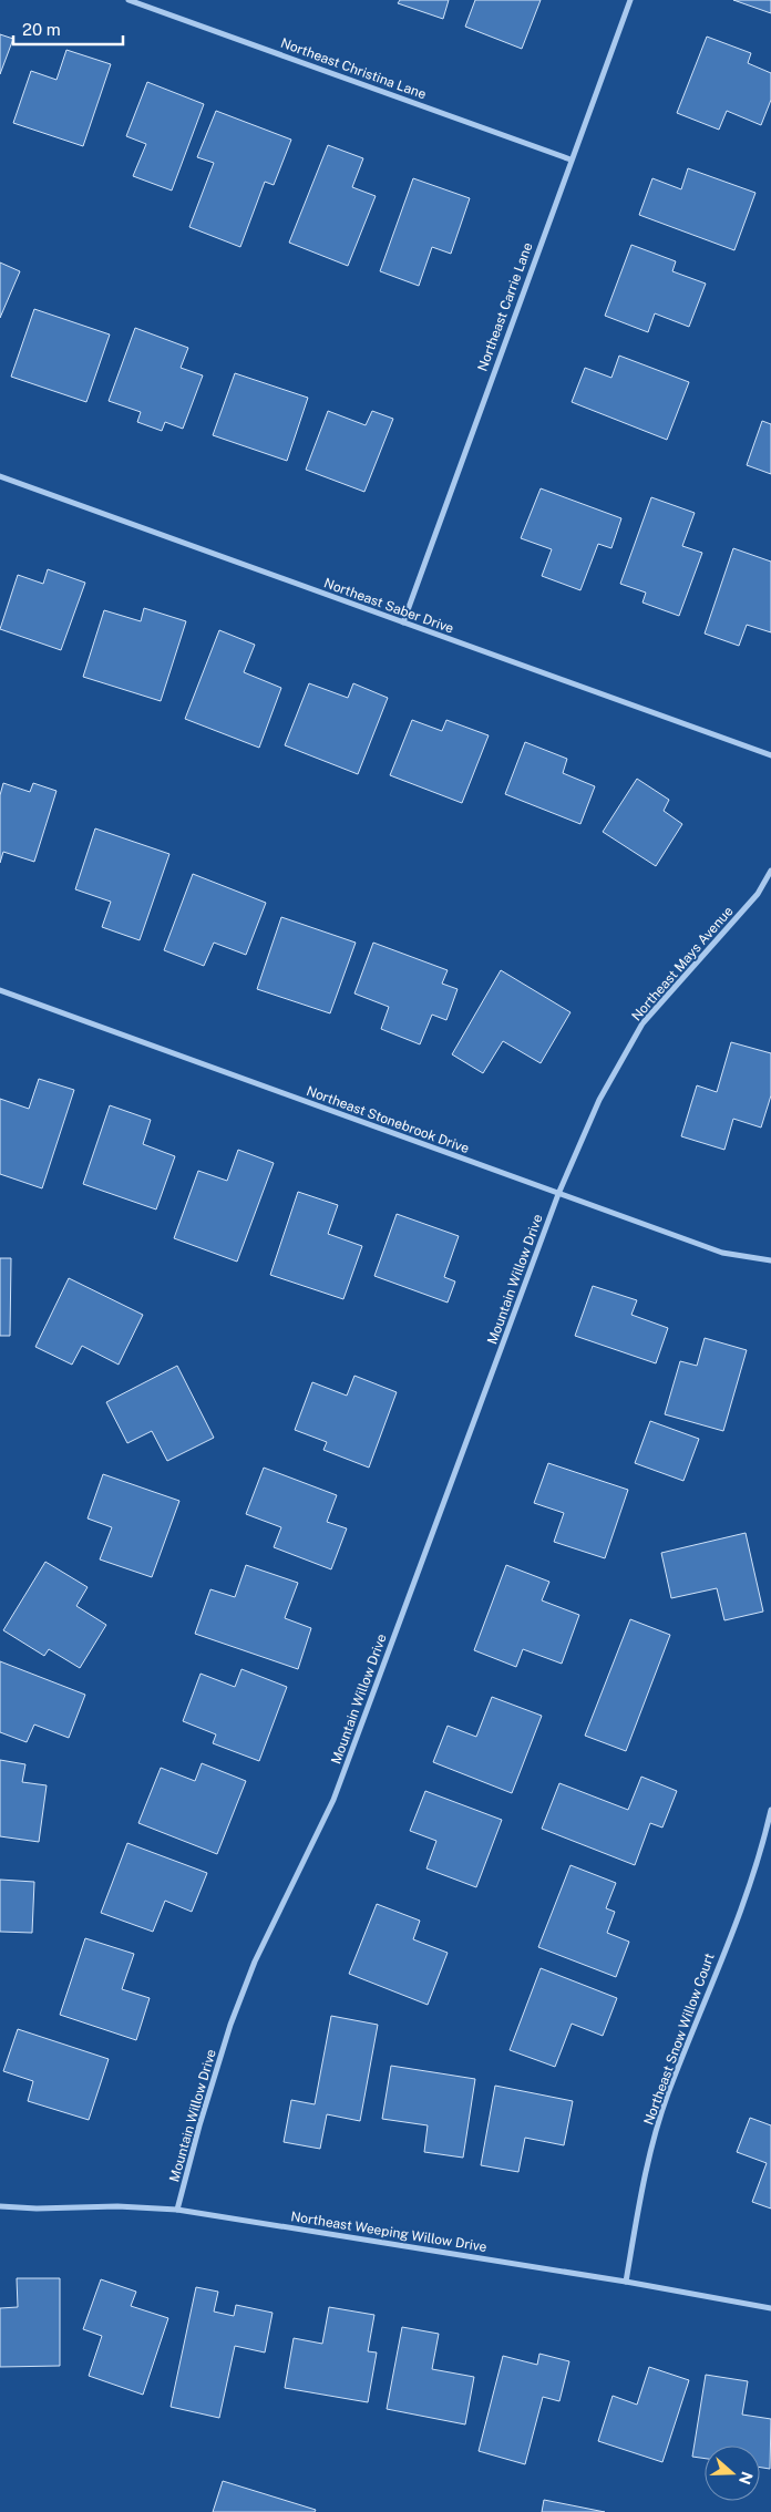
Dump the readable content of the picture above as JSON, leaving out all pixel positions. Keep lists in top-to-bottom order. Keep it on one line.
{"streets":{"street":["Northeast Christina Lane","Northeast Carrie Lane","Northeast Saber Drive","Northeast Mays Avenue","Northeast Stonebrook Drive","Mountain Willow Drive","Northeast Snow Willow Court","Northeast Weeping Willow Drive"]},"crossings":[["Northeast Christina Lane","Northeast Carrie Lane"],["Northeast Carrie Lane","Northeast Saber Drive"],["Northeast Mays Avenue","Northeast Stonebrook Drive"],["Northeast Mays Avenue","Mountain Willow Drive"],["Northeast Stonebrook Drive","Mountain Willow Drive"],["Mountain Willow Drive","Northeast Weeping Willow Drive"],["Northeast Snow Willow Court","Northeast Weeping Willow Drive"]],"scale_bar":"20 m","north":"right"}
